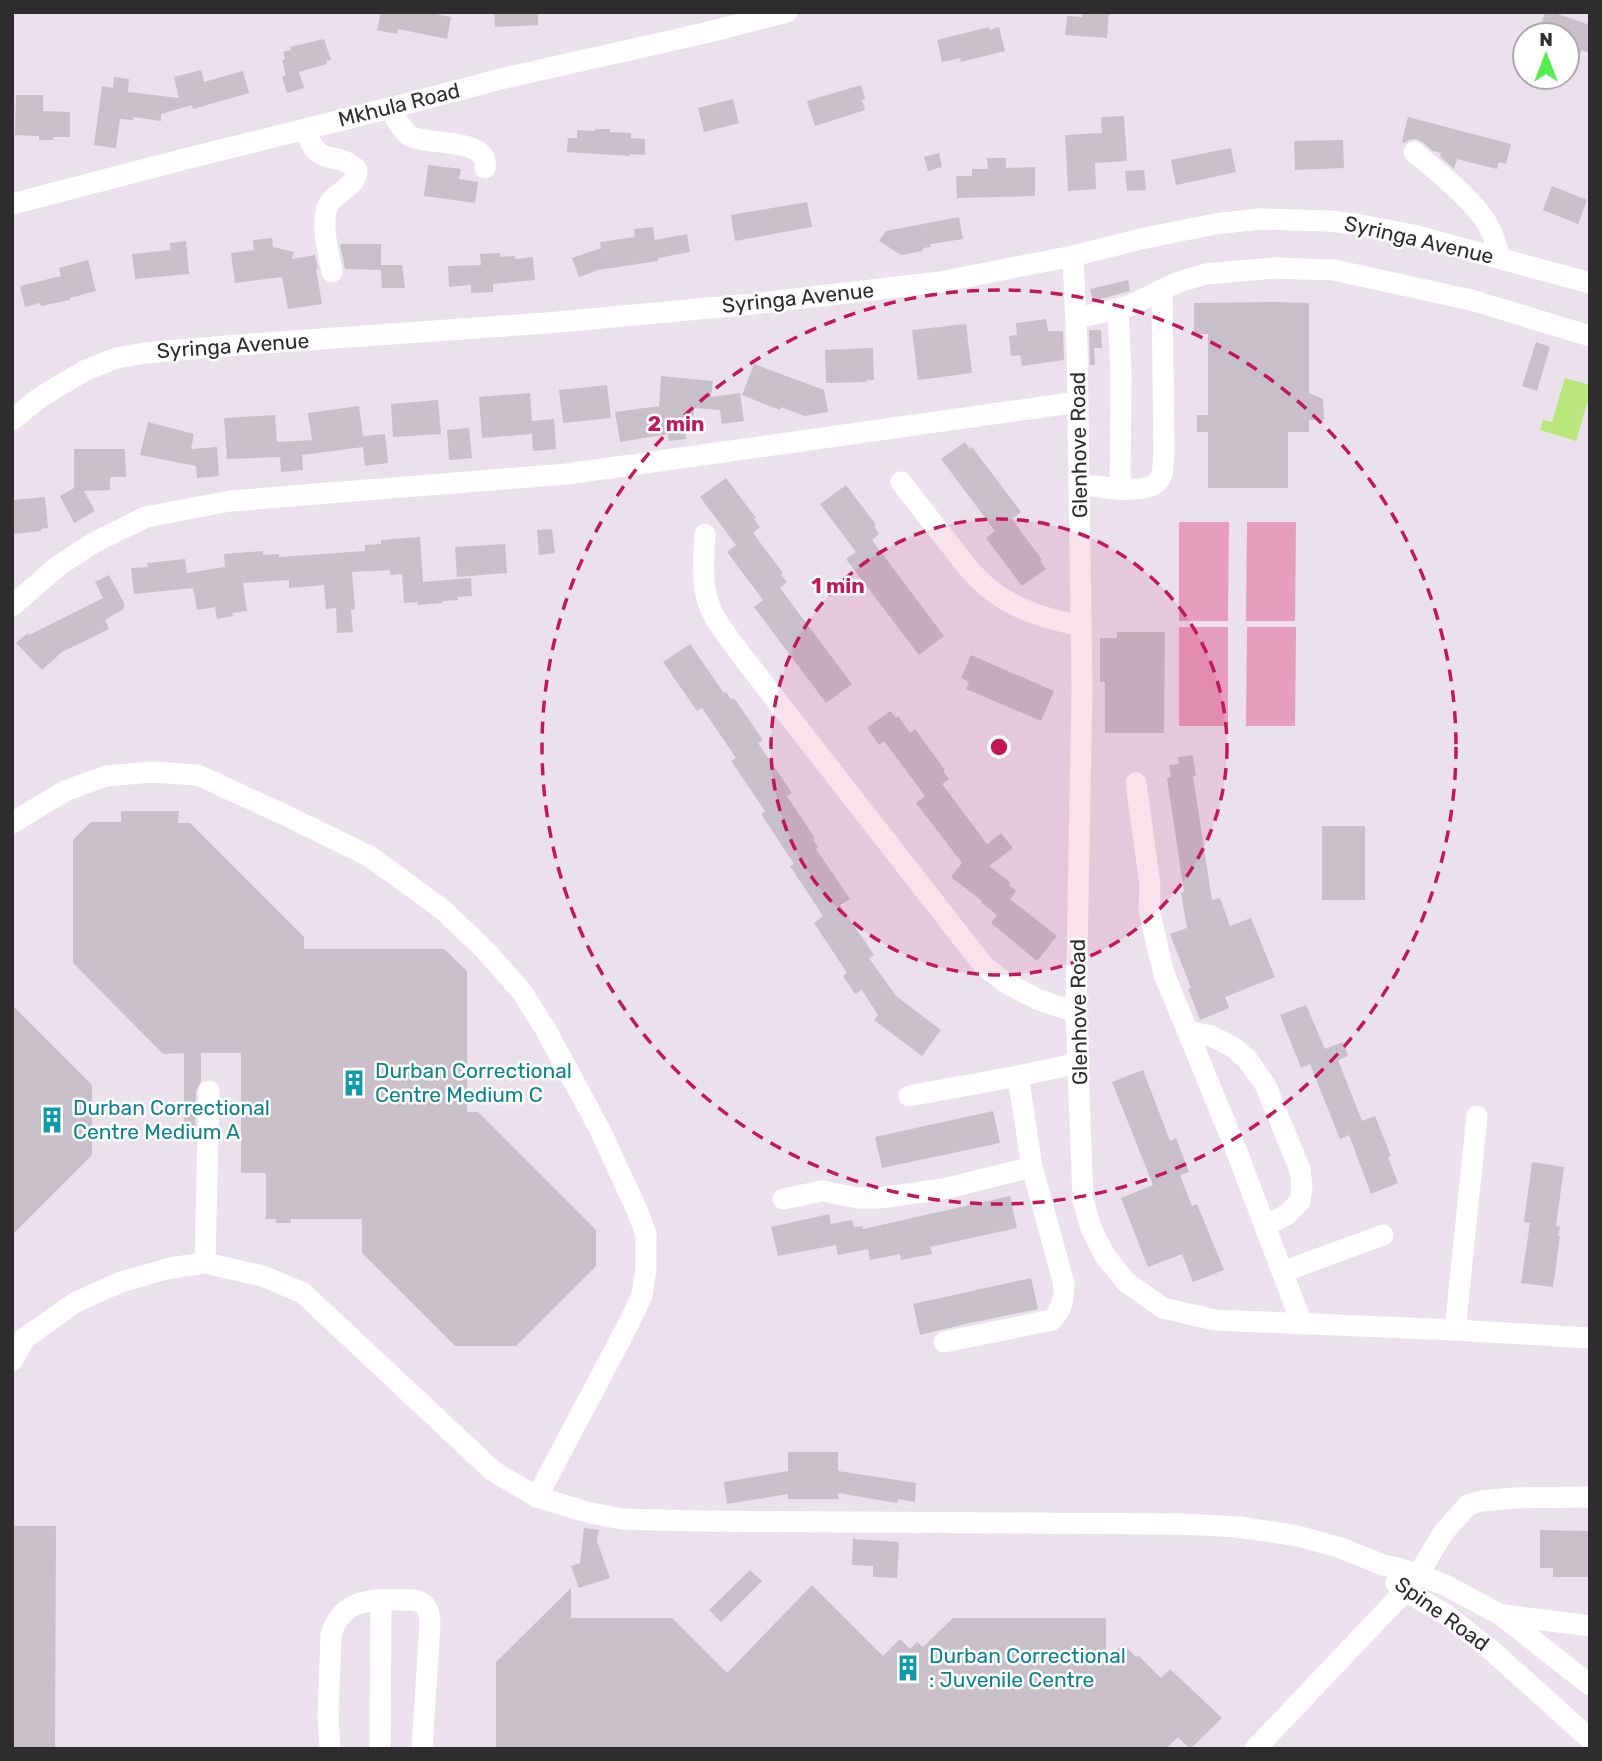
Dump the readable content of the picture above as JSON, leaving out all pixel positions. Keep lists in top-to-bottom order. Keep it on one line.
{"streets":{"street":["Mkhula Road","Syringa Avenue","Glenhove Road","Spine Road"]},"crossings":[["Syringa Avenue","Glenhove Road"]],"places":{"building":["Durban Correctional Centre Medium C","Durban Correctional Centre Medium A","Durban Correctional : Juvenile Centre"]},"north":"top","rings":["2 min","1 min"]}
